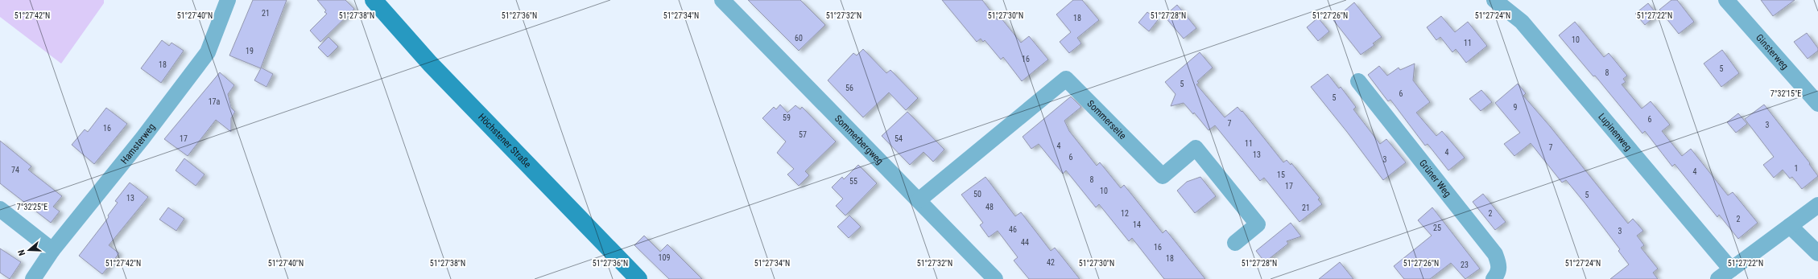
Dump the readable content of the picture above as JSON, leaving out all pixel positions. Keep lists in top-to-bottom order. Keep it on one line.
{"streets":{"main road":["Höchstener Straße"],"street":["Ginsterweg","Sommerseite","Lupinenweg","Sommerbergweg","Hamsterweg","Grüner Weg"]},"crossings":[["Sommerseite","Sommerbergweg"]],"house_numbers":["21","18","60","10","11","19","16","18","5","8","5","56","6","5","17a","9","59","6","7","3","16","57","17","54","11","4","7","4","13","6","3","1","74","4","15","8","55","17","10","50","5","13","48","21","12","2","2","14","25","46","3","44","16","109","18","42","23"],"north":"left","coordinates":["51°27'42\"N","51°27'40\"N","51°27'38\"N","51°27'36\"N","51°27'34\"N","51°27'32\"N","51°27'30\"N","51°27'28\"N","51°27'26\"N","51°27'24\"N","51°27'22\"N","7°32'15\"E","7°32'25\"E"]}
